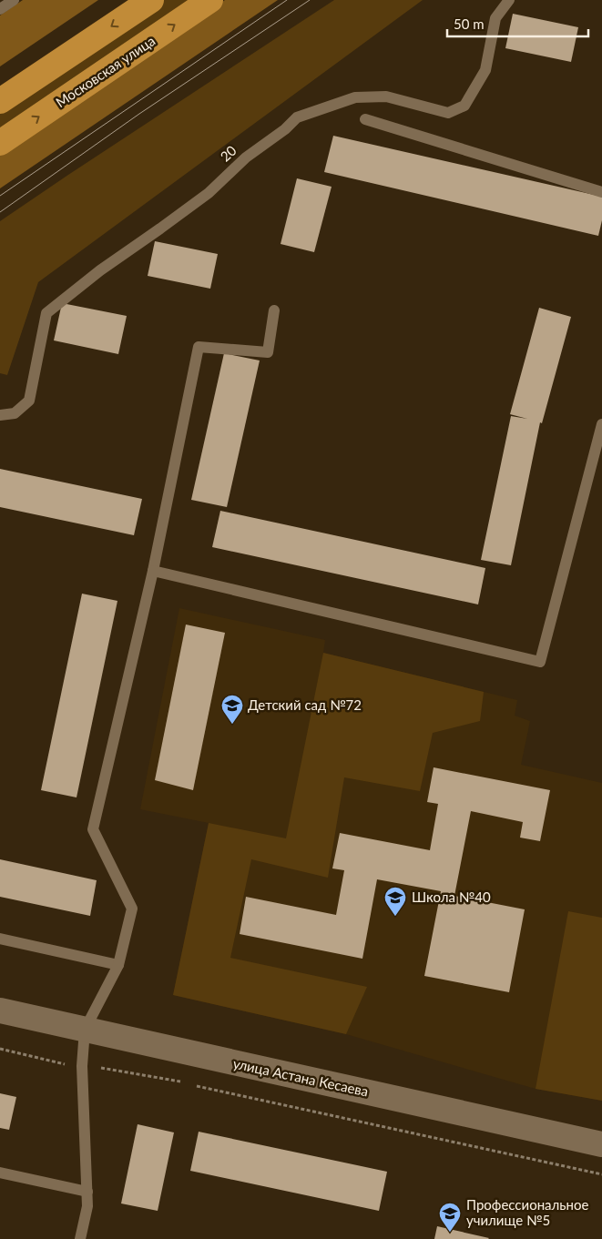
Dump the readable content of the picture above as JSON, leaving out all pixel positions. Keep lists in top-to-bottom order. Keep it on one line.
{"streets":{"highway":["Московская улица"],"street":["улица Астана Кесаева"],"lane":["20"]},"places":{"school or university":["Детский сад №72","Школа №40","Профессиональное училище №5"]},"scale_bar":"50 m"}
